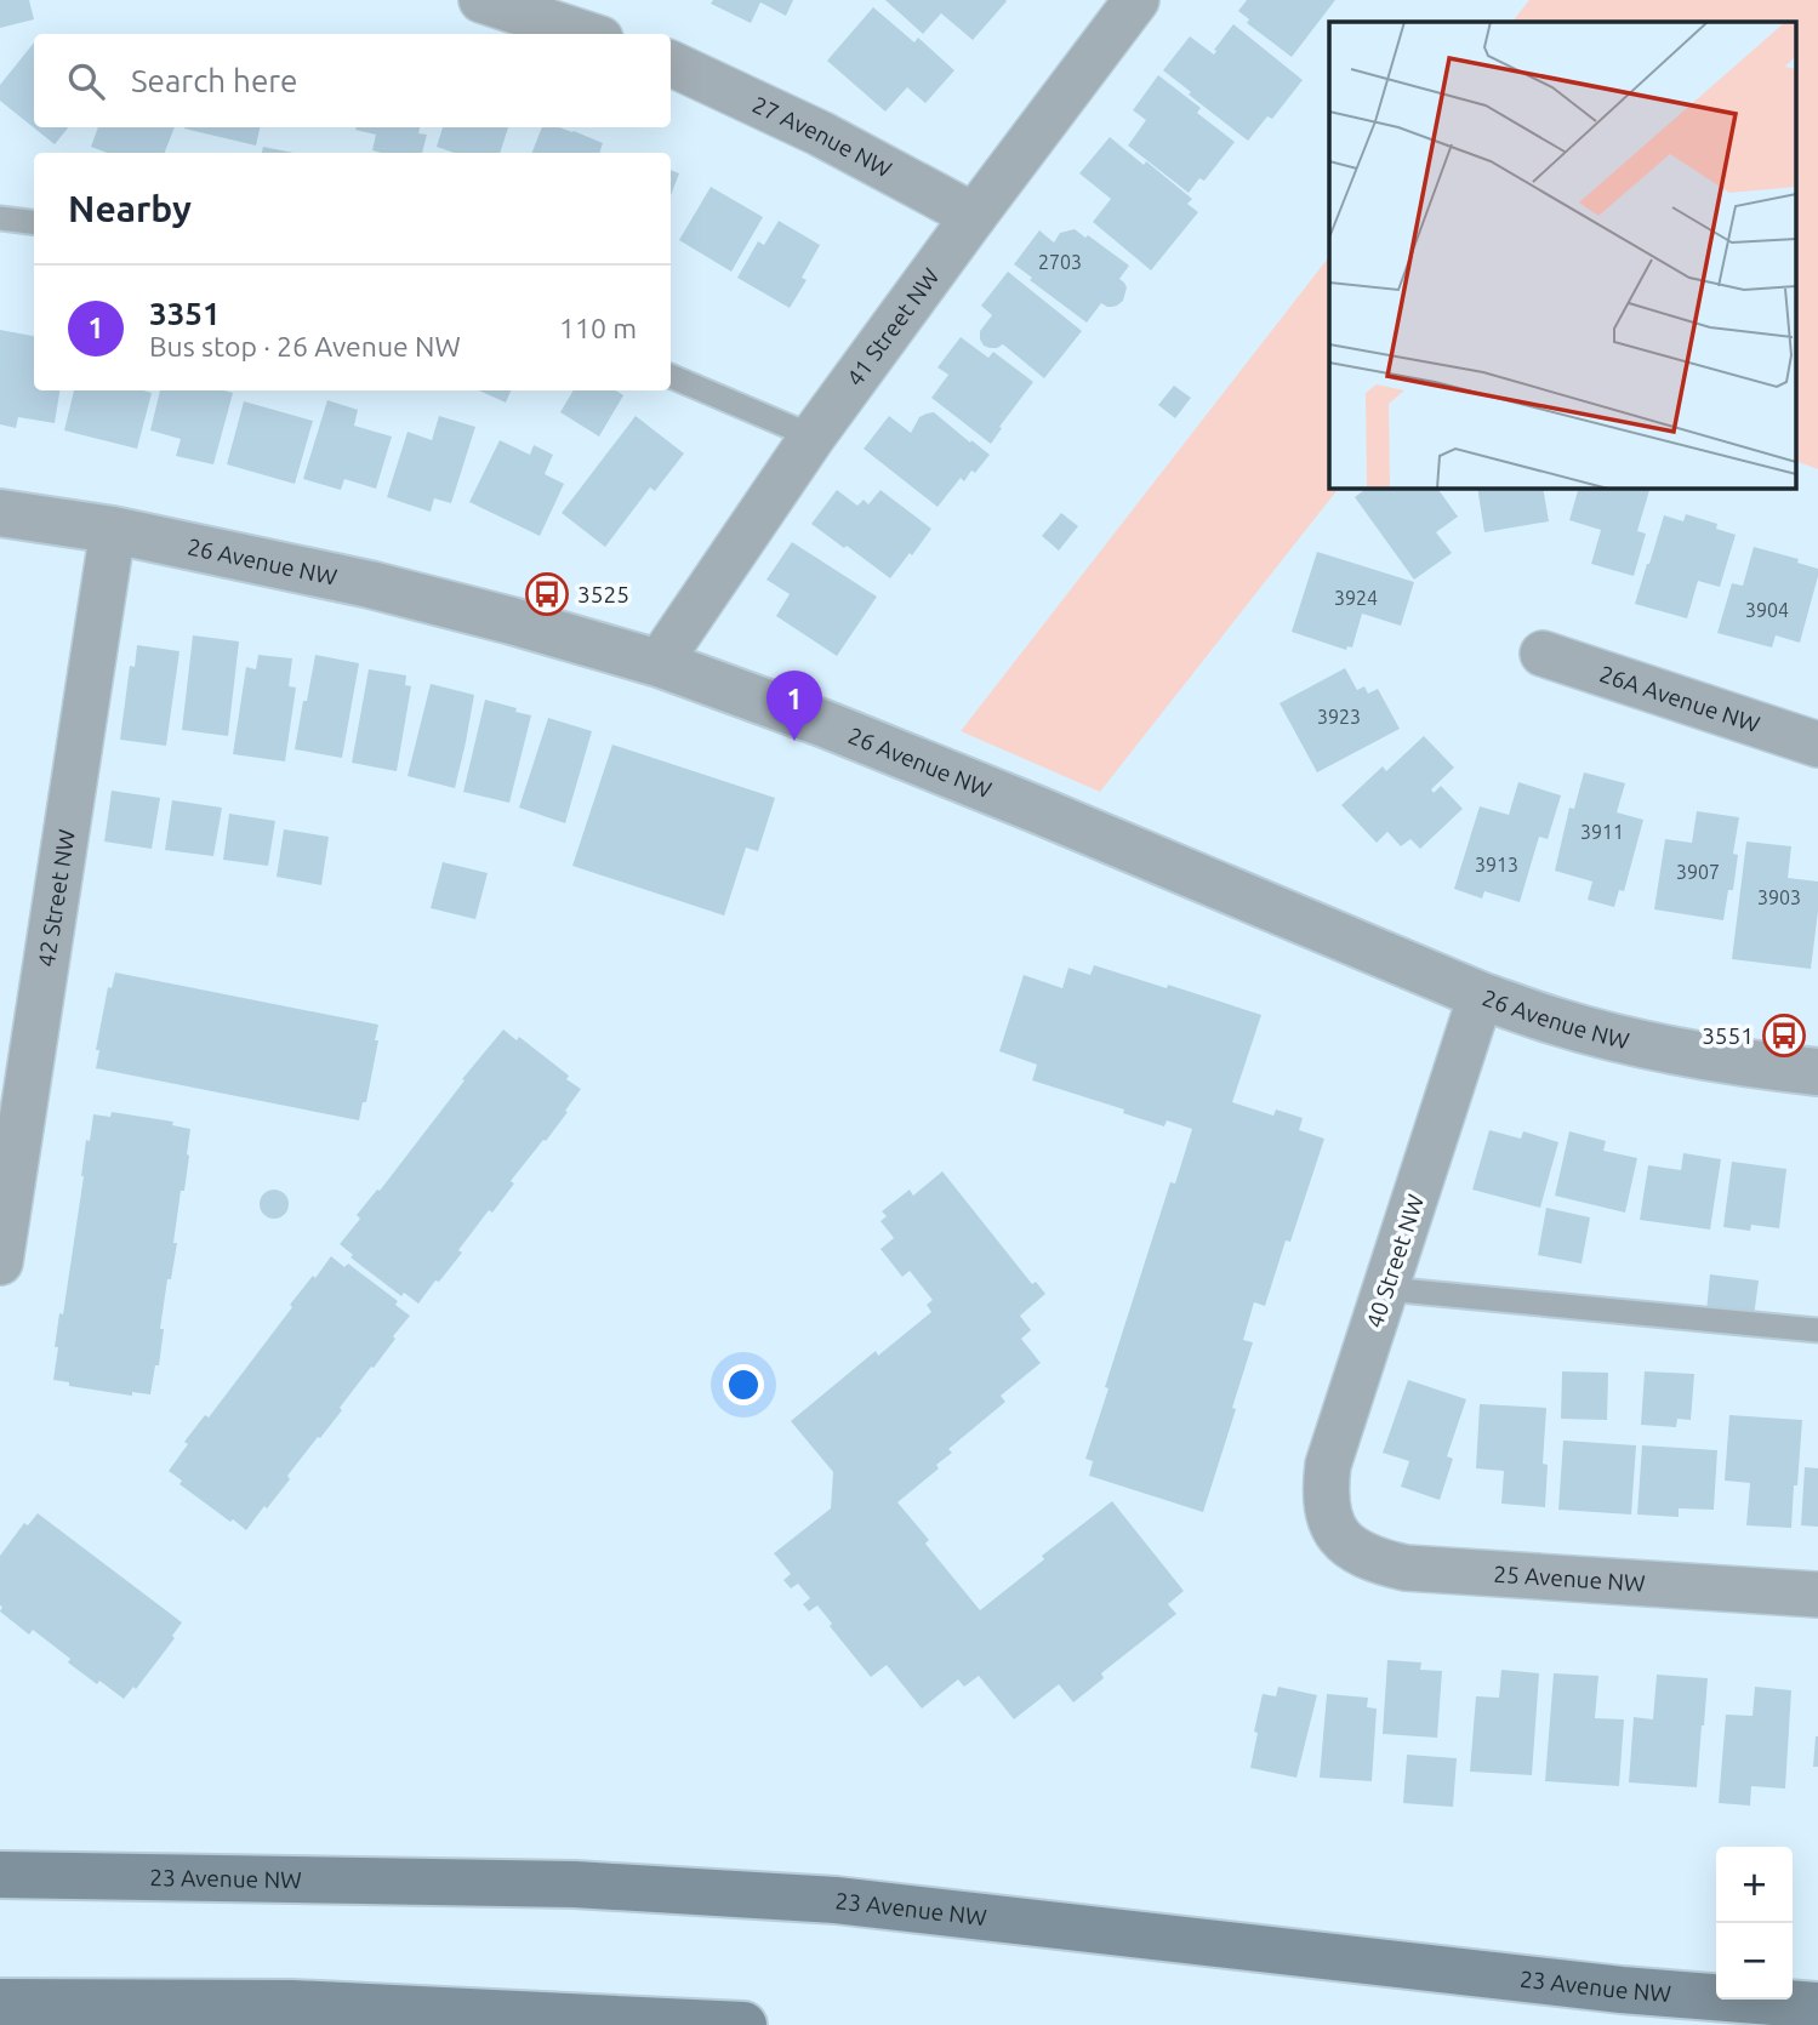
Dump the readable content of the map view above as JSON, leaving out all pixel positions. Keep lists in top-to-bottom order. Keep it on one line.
{"streets":{"main road":["23 Avenue NW"],"street":["27 Avenue NW","41 Street NW","26 Avenue NW","26A Avenue NW","42 Street NW","40 Street NW","25 Avenue NW"]},"crossings":[["27 Avenue NW","41 Street NW"],["41 Street NW","26 Avenue NW"],["26 Avenue NW","42 Street NW"],["26 Avenue NW","40 Street NW"],["40 Street NW","25 Avenue NW"]],"places":{"bus stop":["3525","3551"]},"house_numbers":["2703","3924","3904","3923","3911","3913","3907","3903"],"page":{"search":"Search here","heading":"Nearby","list":[{"mark":"1","name":"3351","note":"Bus stop · 26 Avenue NW","value":"110 m"}],"pins":"1","map_buttons":["+","−"]}}
